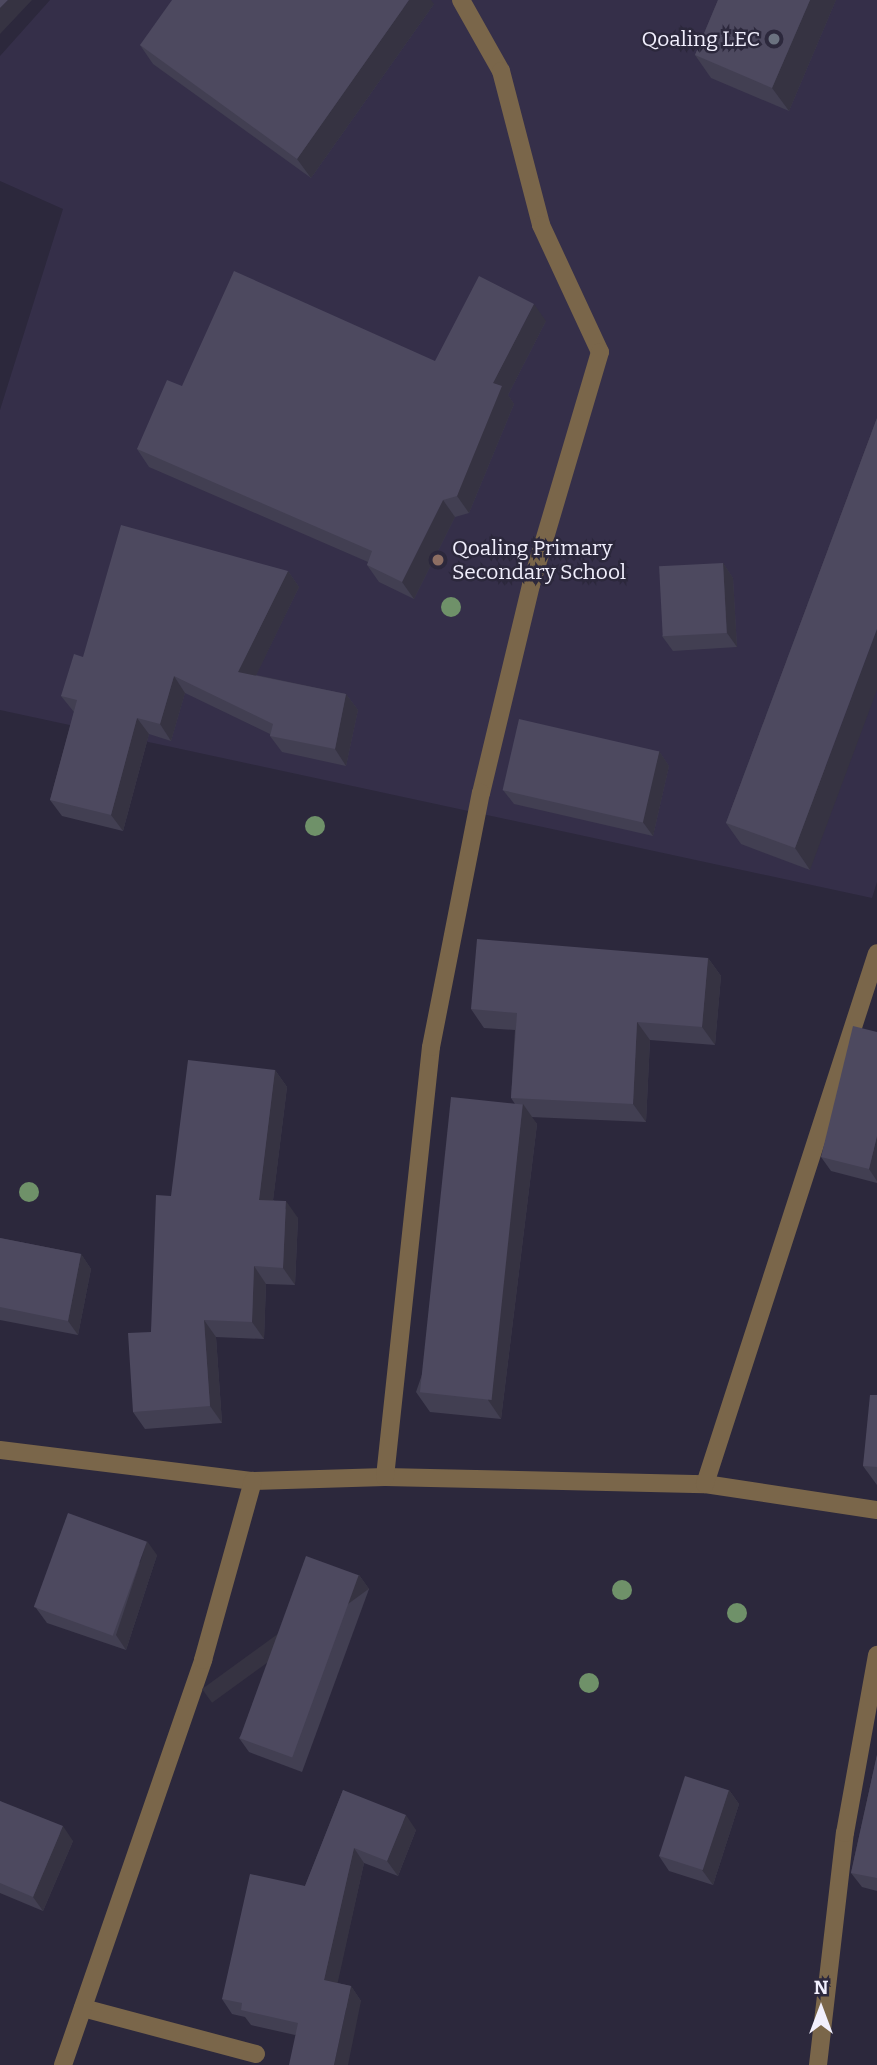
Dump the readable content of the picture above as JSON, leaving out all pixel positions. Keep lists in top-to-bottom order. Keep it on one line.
{"places":["Qoaling LEC","Qoaling Primary Secondary School"],"north":"top"}
